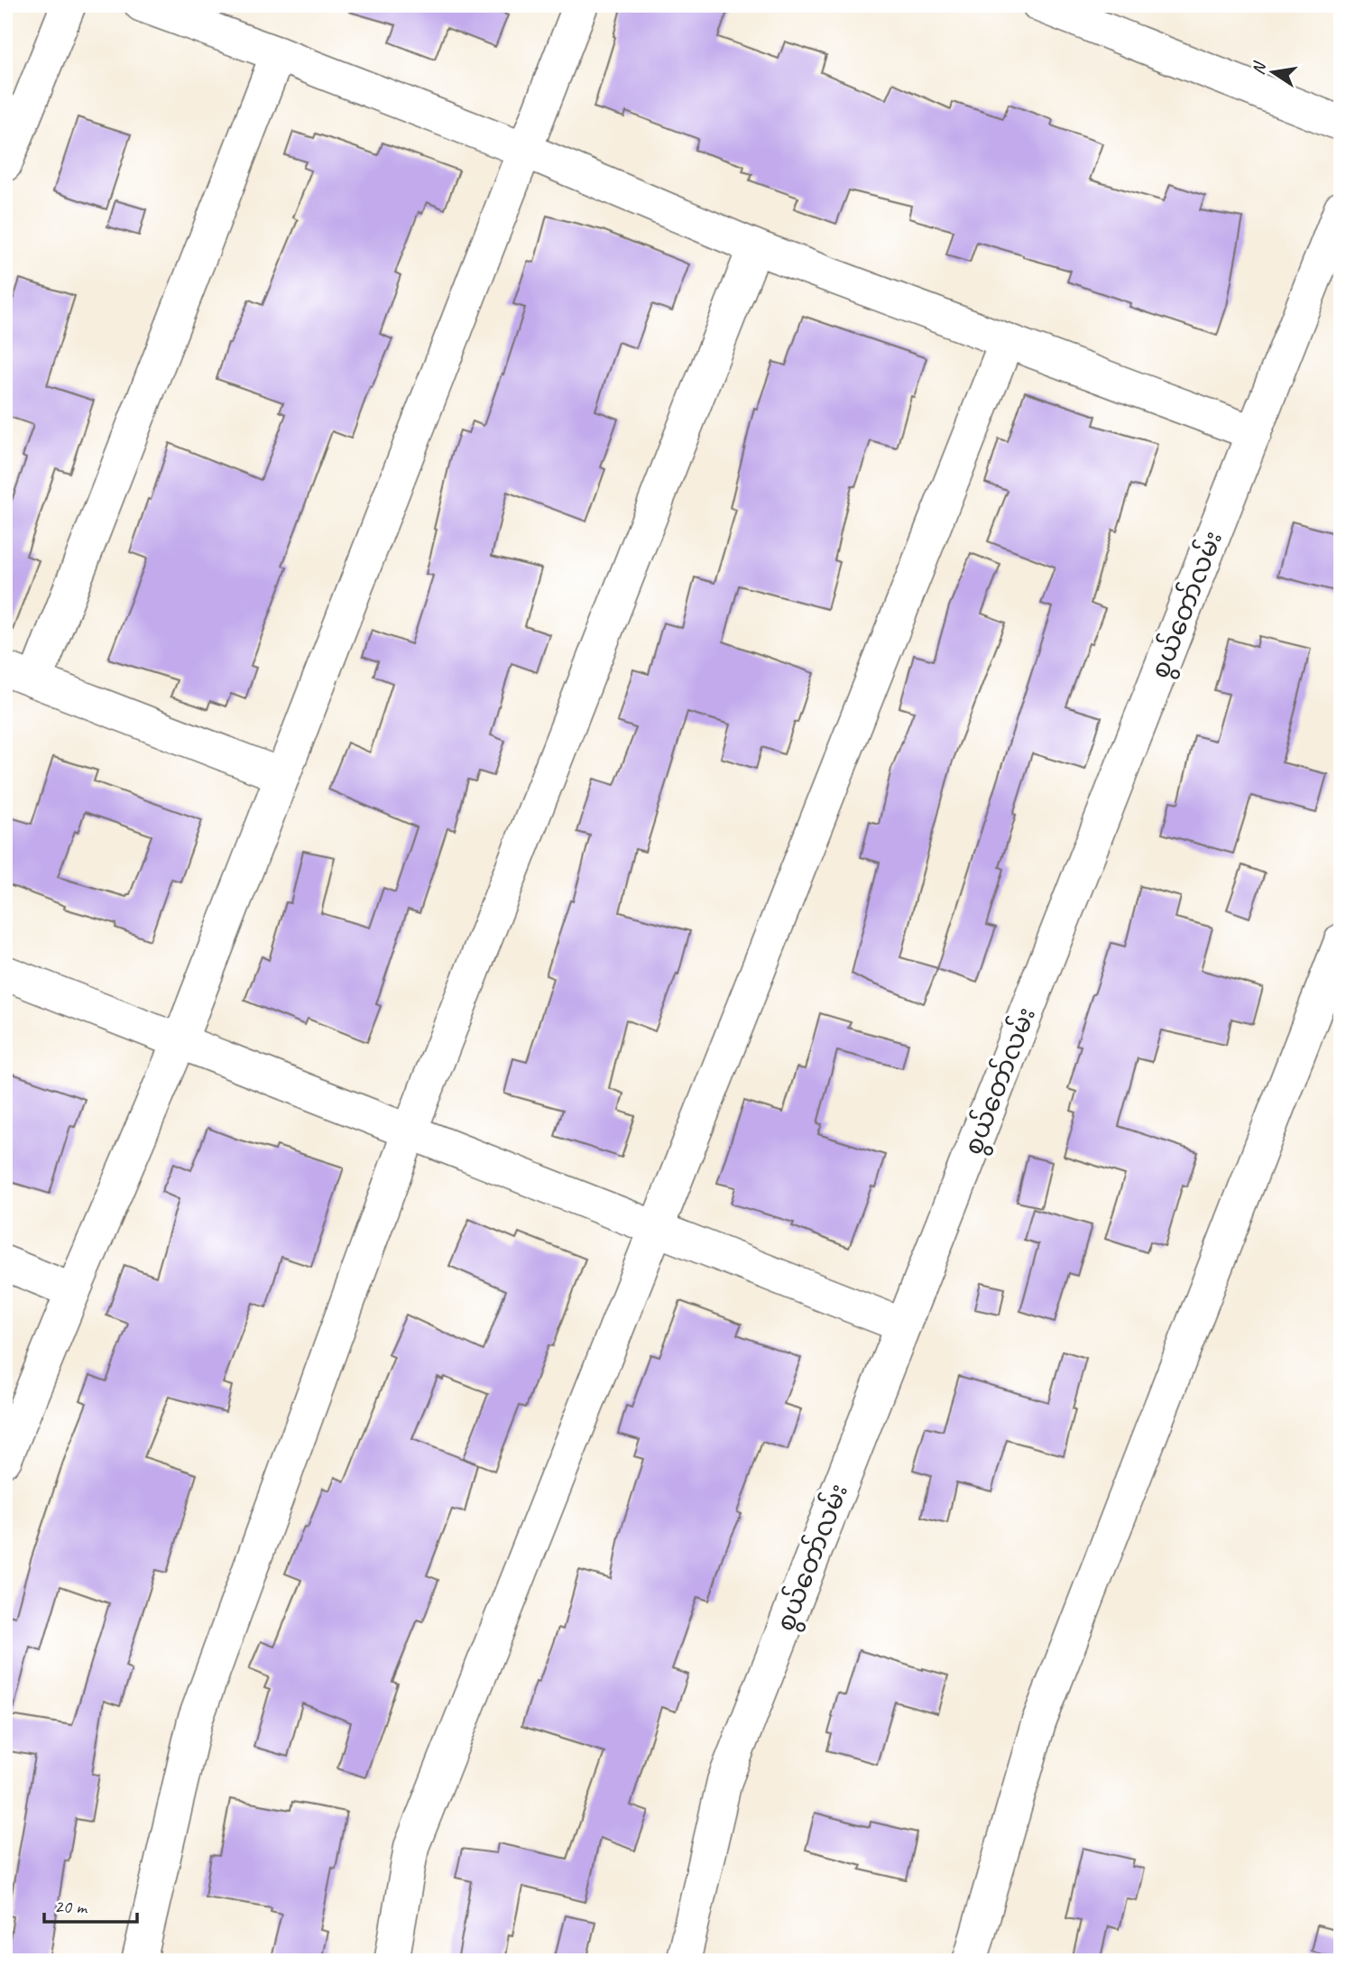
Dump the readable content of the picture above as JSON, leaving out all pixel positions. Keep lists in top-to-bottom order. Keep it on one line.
{"streets":{"street":["စွယ်တော်လမ်း"]},"scale_bar":"20 m","north":"left"}
